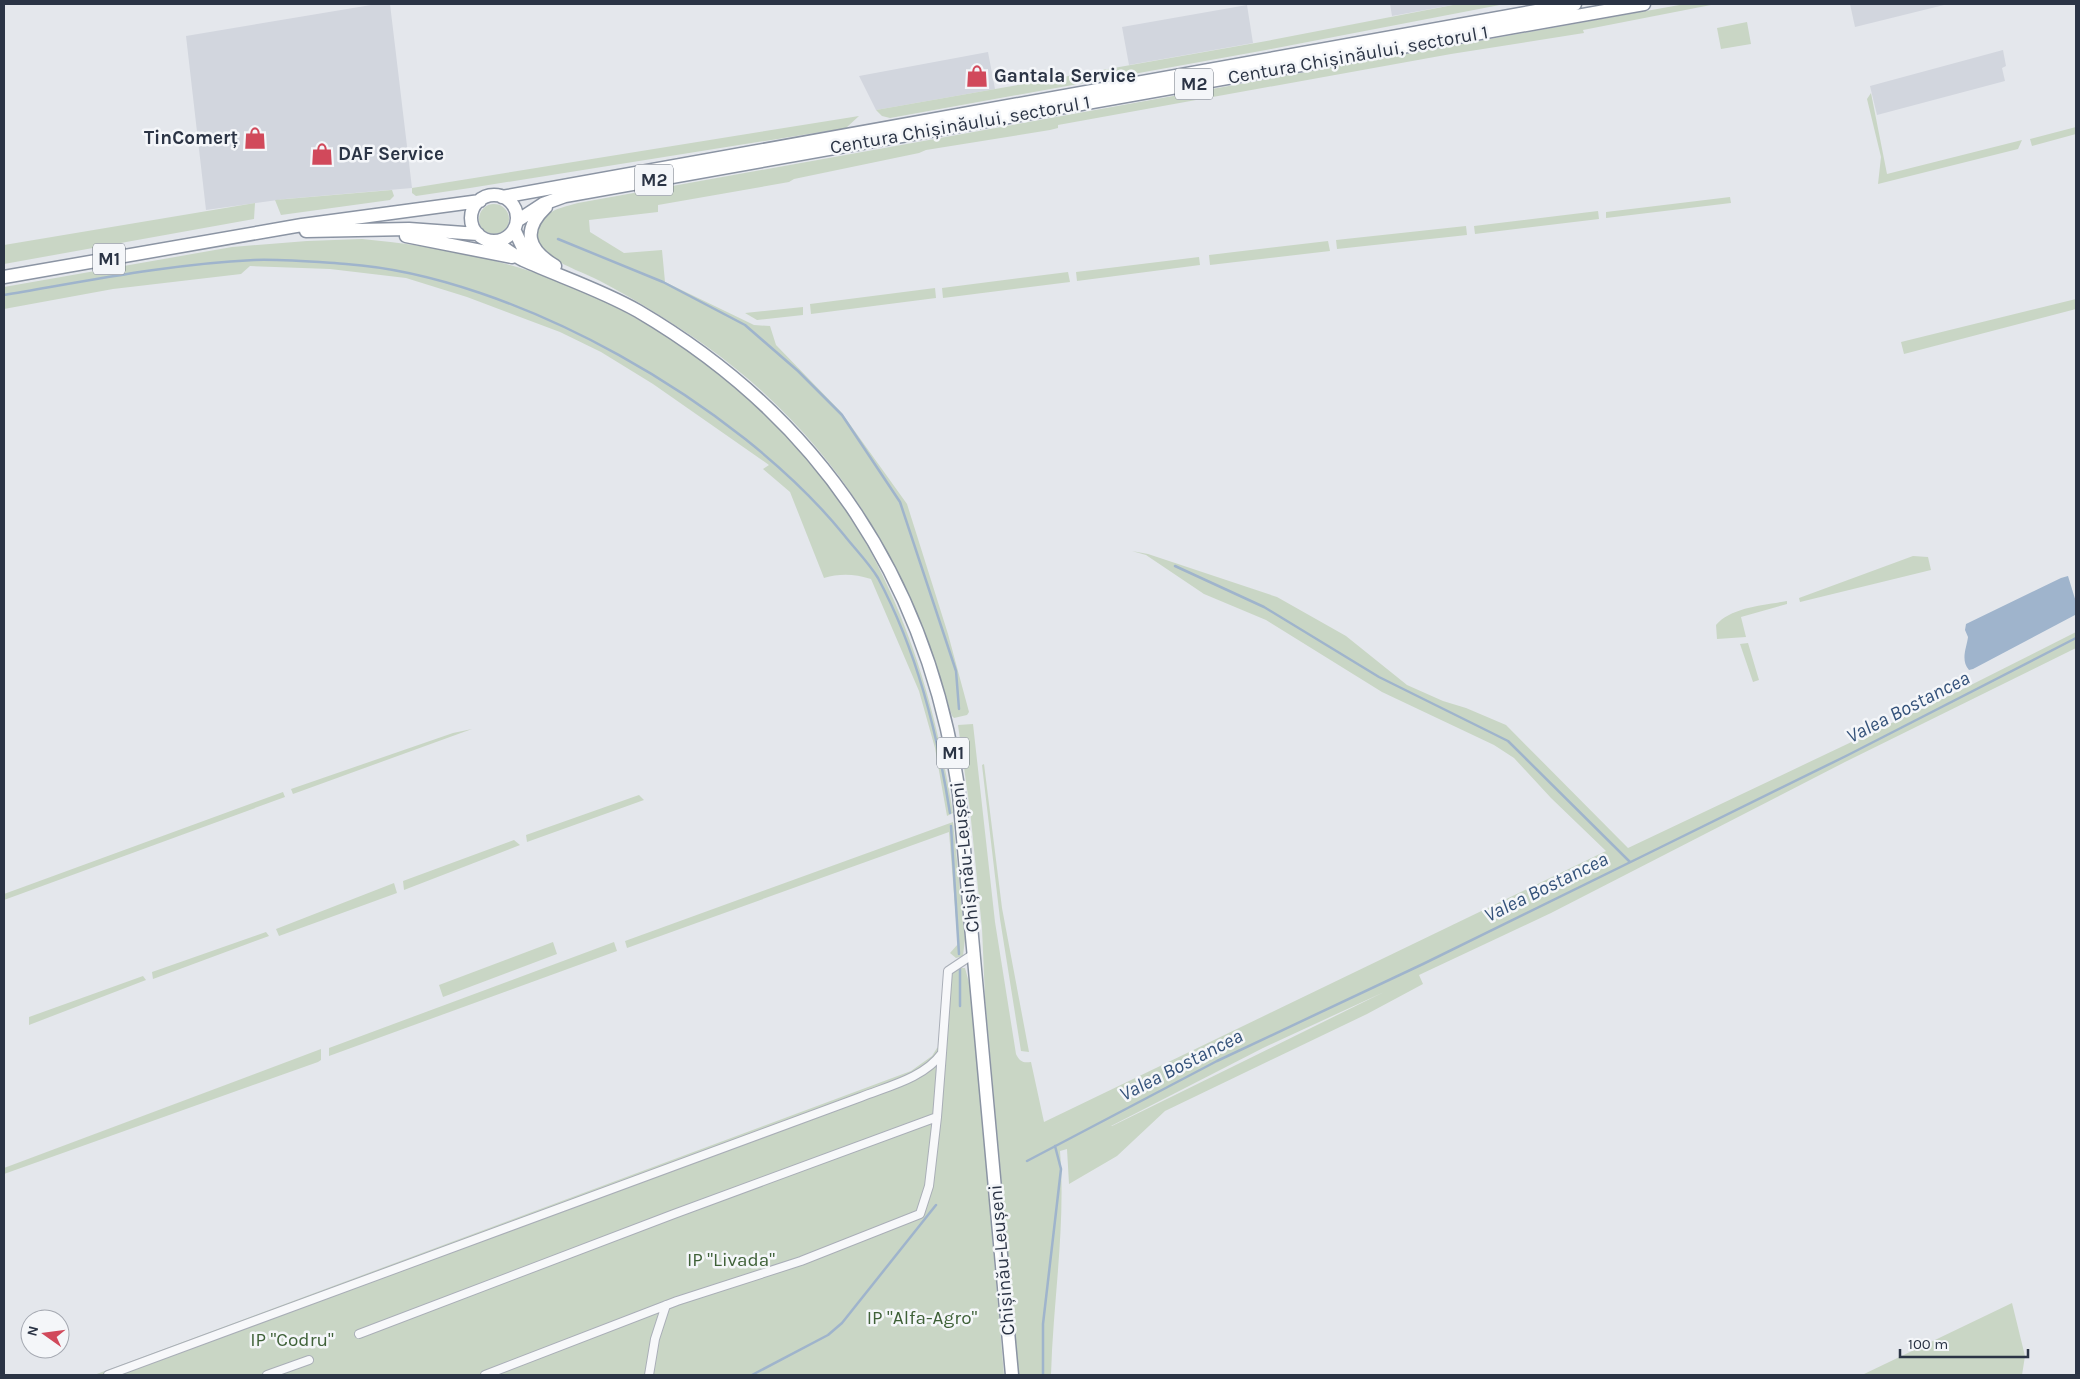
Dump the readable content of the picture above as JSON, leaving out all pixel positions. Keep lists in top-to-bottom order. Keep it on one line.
{"streets":{"highway":["Centura Chișinăului, sectorul 1","M2","M1","Chișinău-Leușeni"]},"crossings":[["Centura Chișinăului, sectorul 1","M1"],["M1","Chișinău-Leușeni"]],"water":["Valea Bostancea"],"parks":["IP \"Livada\"","IP \"Alfa-Agro\"","IP \"Codru\""],"places":{"shop":["Gantala Service","TinComerț","DAF Service"]},"scale_bar":"100 m","north":"left"}
